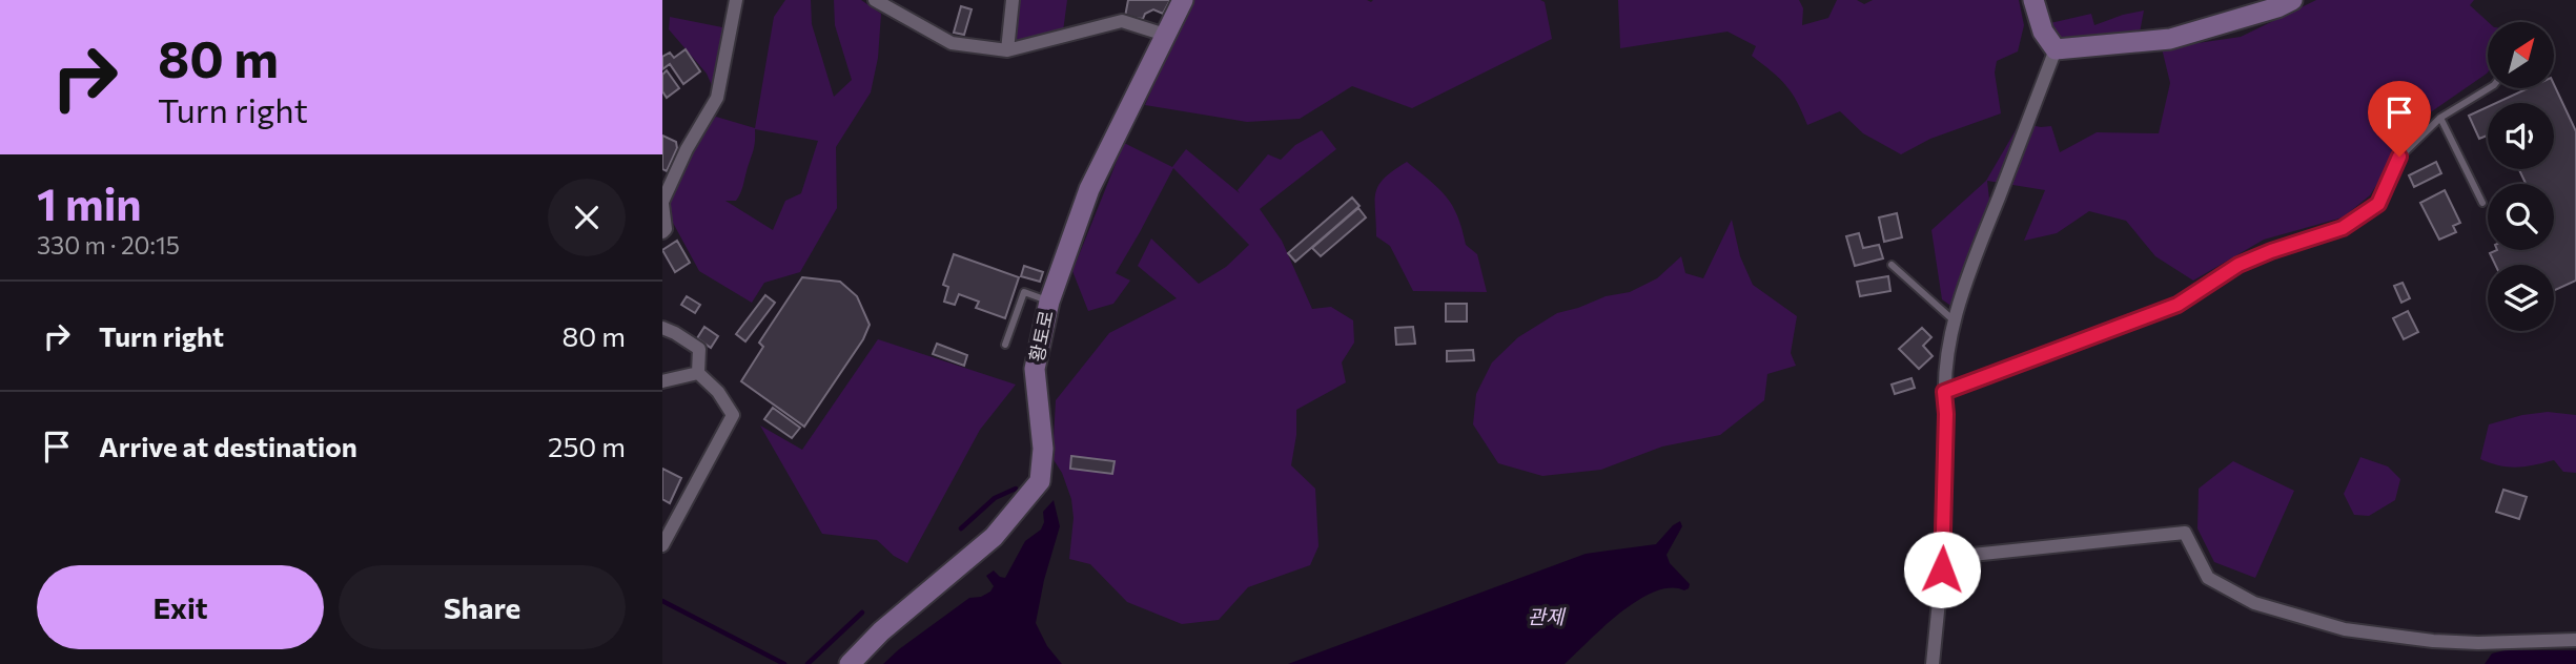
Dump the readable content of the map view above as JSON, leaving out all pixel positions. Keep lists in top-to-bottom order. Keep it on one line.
{"streets":{"main road":["황토로"]},"water":["관제"],"north":"top right","page":{"turn":["80 m","Turn right"],"heading":["1 min","330 m · 20:15"],"list":[{"name":"Turn right","value":"80 m"},{"name":"Arrive at destination","value":"250 m"}],"buttons":["Exit","Share"]}}
